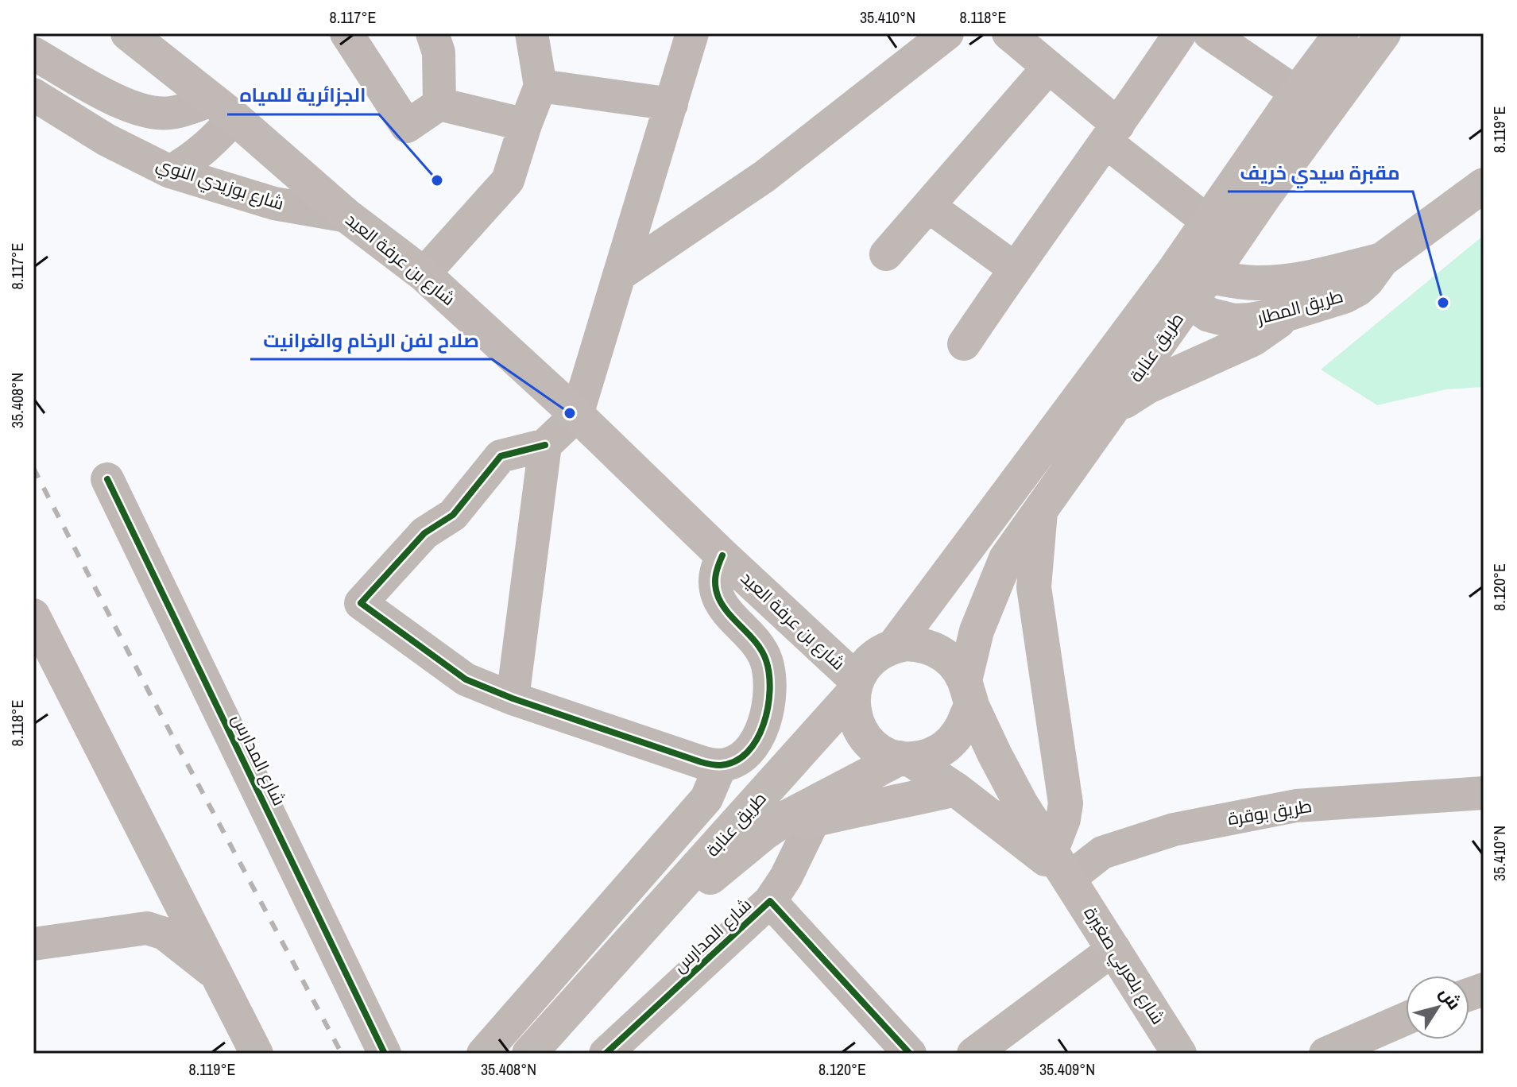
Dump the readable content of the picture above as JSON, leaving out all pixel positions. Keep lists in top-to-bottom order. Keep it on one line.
{"streets":{"main road":["شارع بن عرفة العيد","طريق المطار","طريق عنابة","شارع بلعربي صغيرة"],"street":["شارع بوزيدي النوي","شارع المدارس","طريق بوقرة"]},"crossings":[["شارع بوزيدي النوي","شارع بن عرفة العيد"],["شارع بن عرفة العيد","طريق عنابة"],["شارع بن عرفة العيد","شارع بلعربي صغيرة"],["طريق المطار","طريق عنابة"],["طريق عنابة","شارع بلعربي صغيرة"],["طريق بوقرة","شارع بلعربي صغيرة"]],"places":["الجزائرية للمياه","مقبرة سيدي خريف","صلاح لفن الرخام والغرانيت"],"north":"top right","coordinates":["8.117°E","35.410°N","8.118°E","8.119°E","35.408°N","8.120°E","35.409°N"]}
